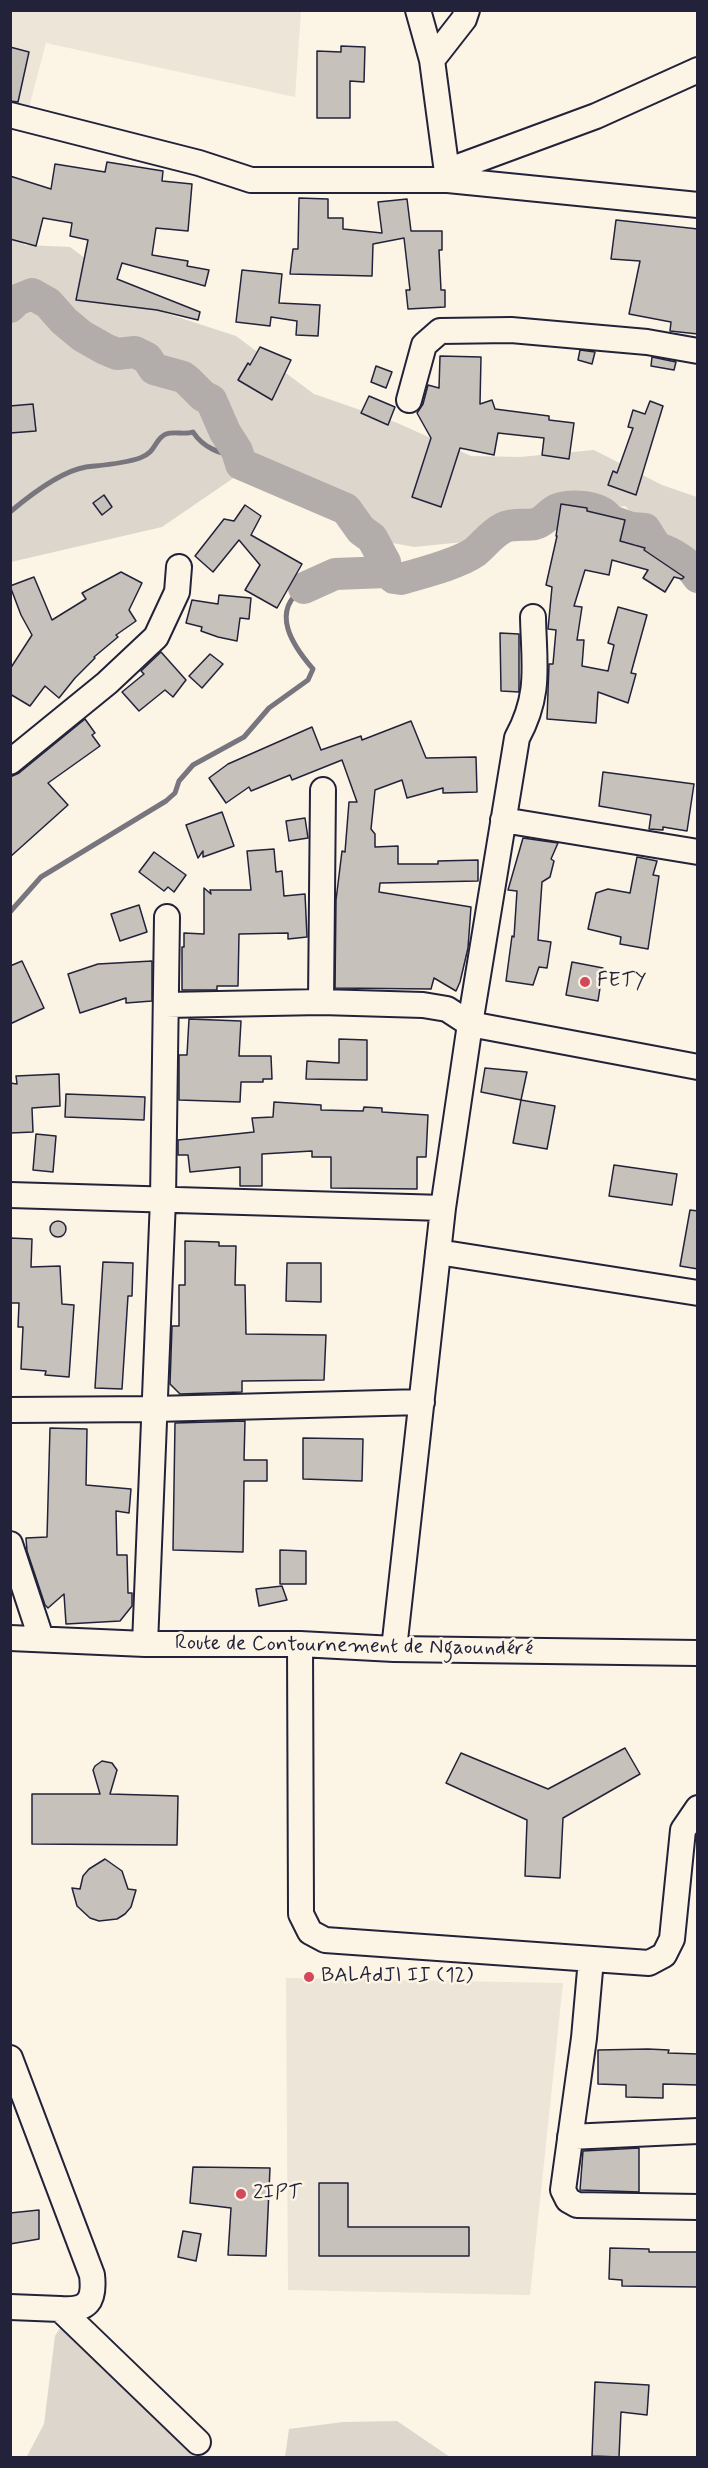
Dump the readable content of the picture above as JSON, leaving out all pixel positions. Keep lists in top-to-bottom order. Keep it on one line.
{"streets":{"street":["Route de Contournement de Ngaoundéré"]},"places":["FETY","BALAdJI II (12)","2IPT"]}
